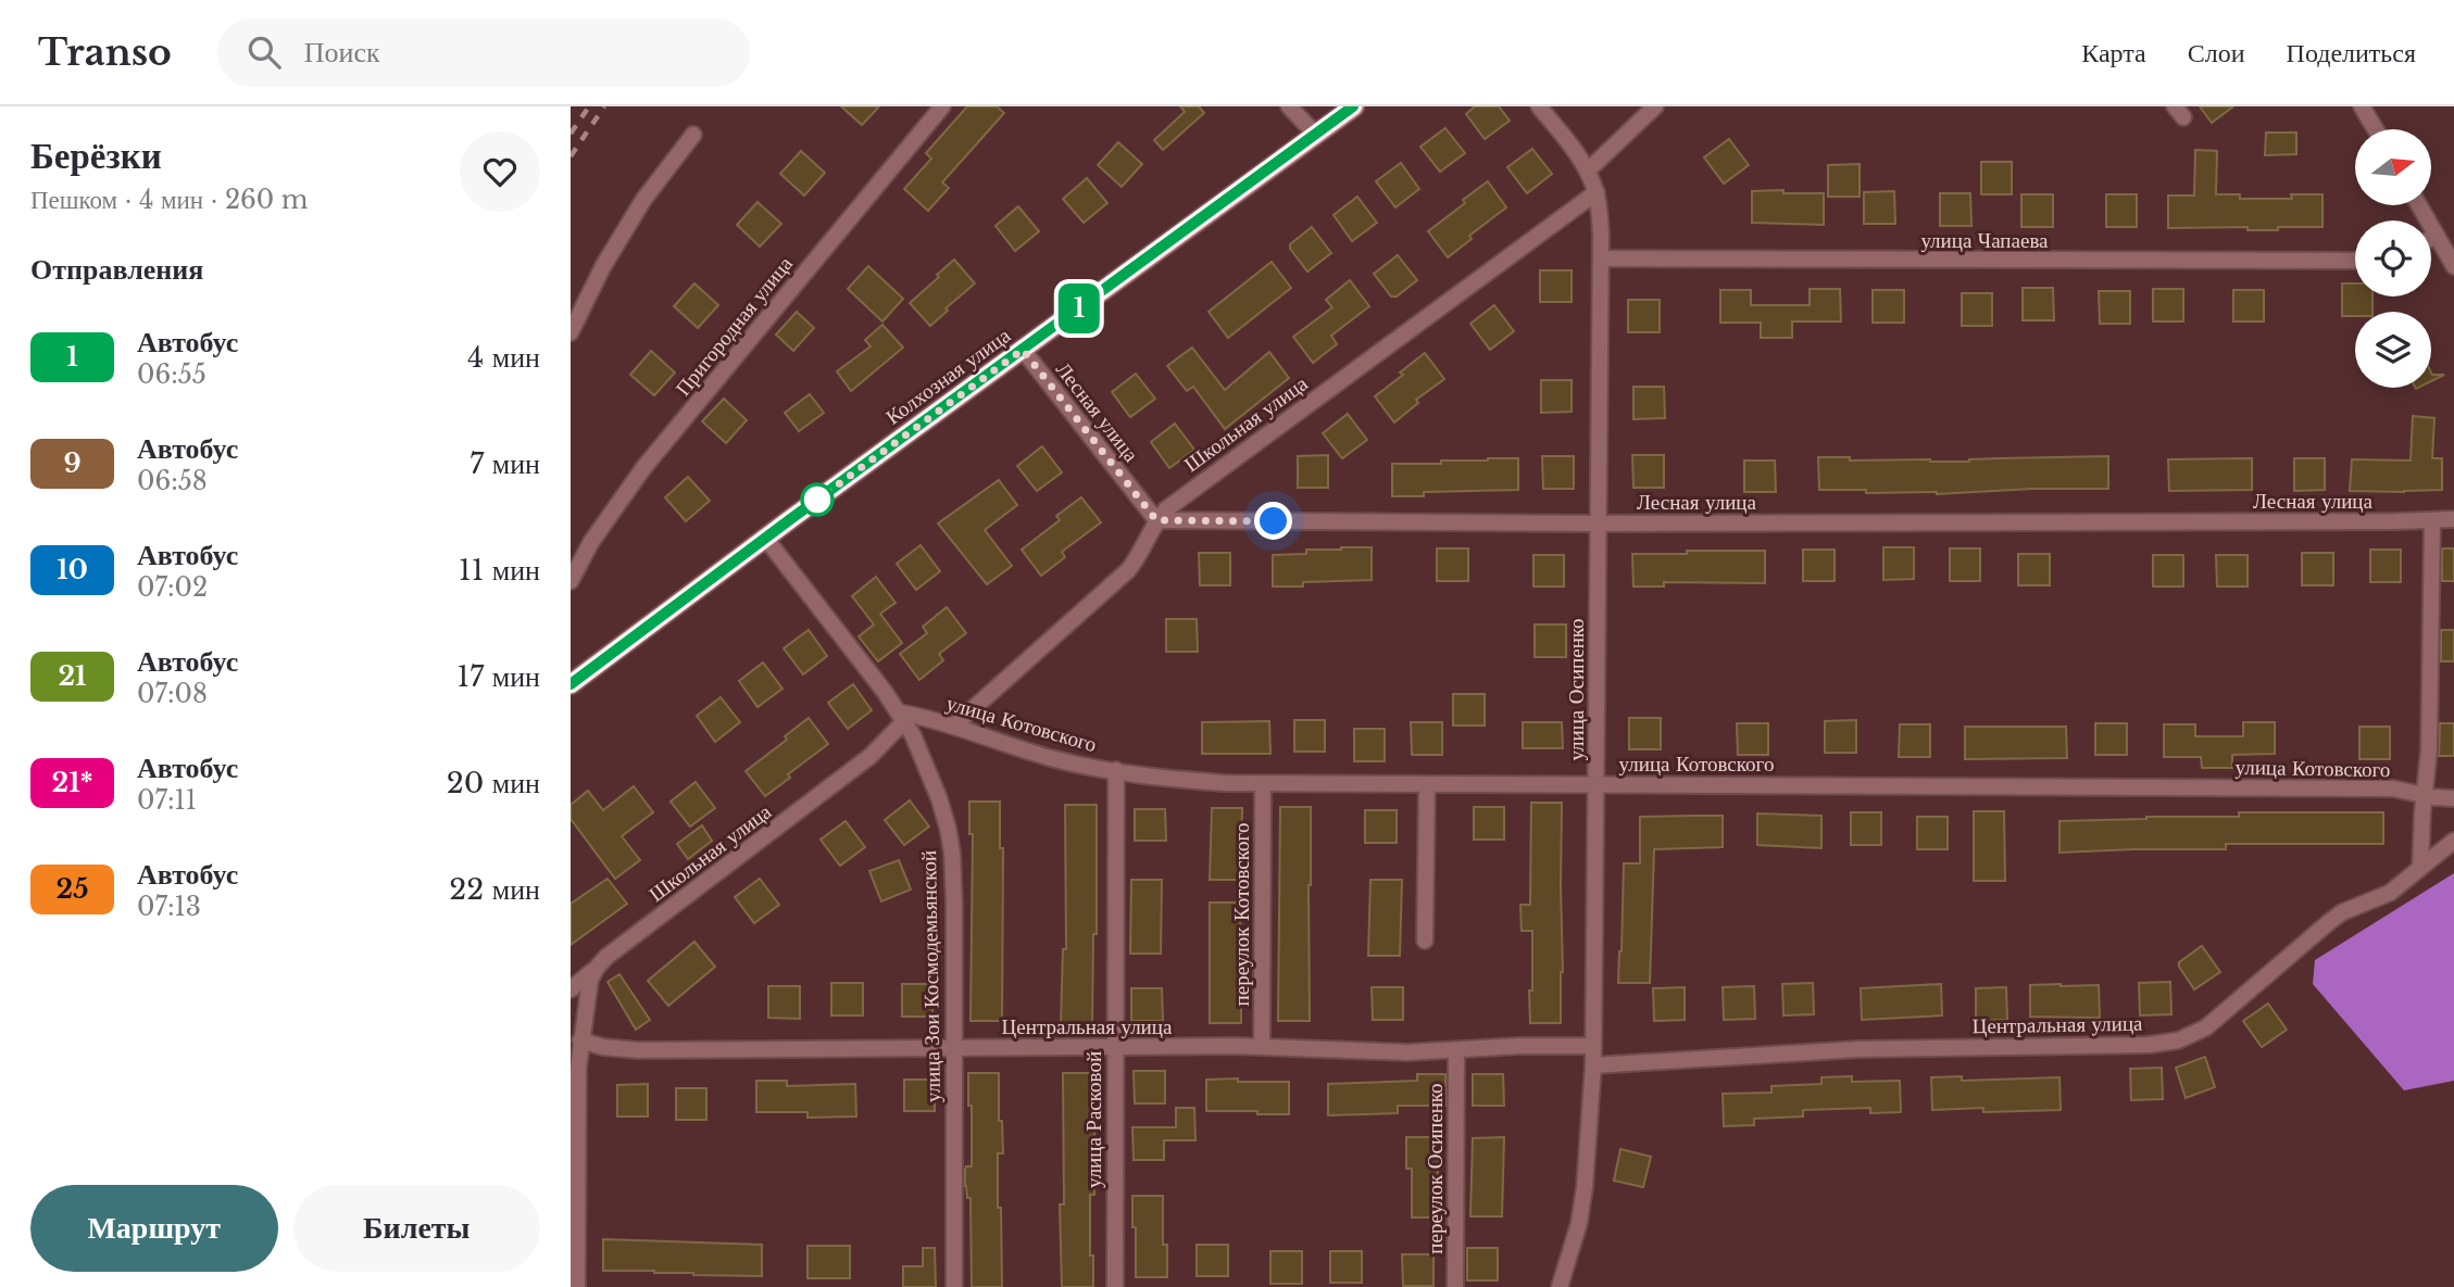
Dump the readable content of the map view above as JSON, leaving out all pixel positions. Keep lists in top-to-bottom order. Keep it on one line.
{"streets":{"main road":["Колхозная улица"],"street":["улица Чапаева","Пригородная улица","Лесная улица","Школьная улица","улица Осипенко","улица Котовского","переулок Котовского","улица Зои Космодемьянской","Центральная улица","улица Расковой","переулок Осипенко"]},"crossings":[["улица Чапаева","улица Осипенко"],["Колхозная улица","Лесная улица"],["Колхозная улица","улица Зои Космодемьянской"],["Лесная улица","Школьная улица"],["Лесная улица","улица Осипенко"],["Школьная улица","улица Осипенко"],["Школьная улица","улица Котовского"],["Школьная улица","улица Зои Космодемьянской"],["улица Осипенко","улица Котовского"],["улица Осипенко","Центральная улица"],["улица Котовского","переулок Котовского"],["улица Котовского","улица Зои Космодемьянской"],["улица Котовского","улица Расковой"],["переулок Котовского","Центральная улица"],["улица Зои Космодемьянской","Центральная улица"],["Центральная улица","улица Расковой"],["Центральная улица","переулок Осипенко"]],"lines":["bus line 1"],"north":"right","page":{"header":"Transo","search":"Поиск","nav":["Карта","Слои","Поделиться"],"heading":[["Берёзки","Пешком · 4 мин · 260 m"],"Отправления"],"on_map":"1","list":[{"mark":"1","name":"Автобус","note":"06:55","value":"4 мин"},{"mark":"9","name":"Автобус","note":"06:58","value":"7 мин"},{"mark":"10","name":"Автобус","note":"07:02","value":"11 мин"},{"mark":"21","name":"Автобус","note":"07:08","value":"17 мин"},{"mark":"21*","name":"Автобус","note":"07:11","value":"20 мин"},{"mark":"25","name":"Автобус","note":"07:13","value":"22 мин"}],"buttons":["Маршрут","Билеты"]}}
